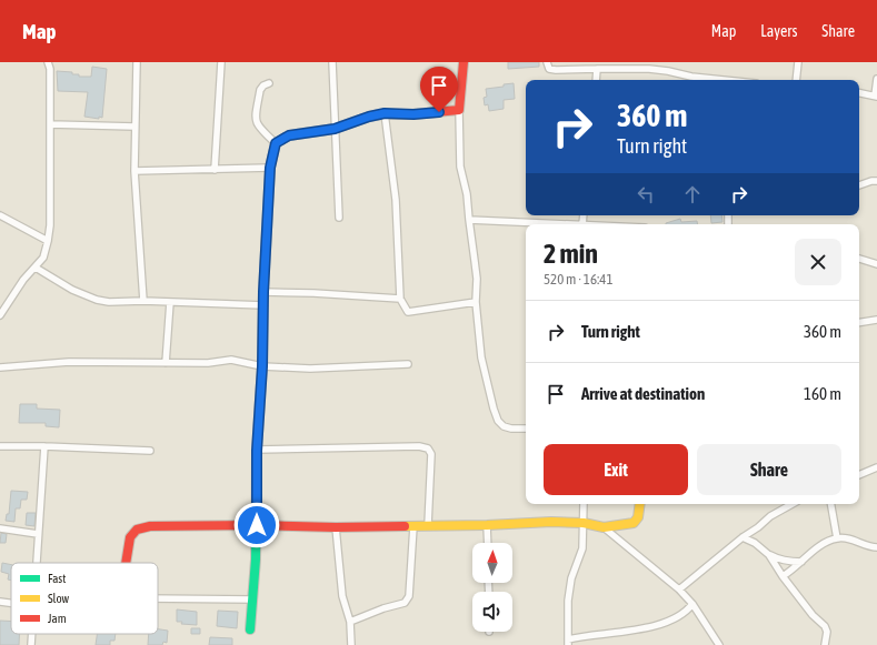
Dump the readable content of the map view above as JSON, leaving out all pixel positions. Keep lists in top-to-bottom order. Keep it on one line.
{"legend":["Fast","Slow","Jam"],"north":"top","page":{"header":"Map","nav":["Map","Layers","Share"],"turn":["360 m","Turn right"],"heading":["2 min","520 m · 16:41"],"list":[{"name":"Turn right","value":"360 m"},{"name":"Arrive at destination","value":"160 m"}],"buttons":["Exit","Share"]}}
